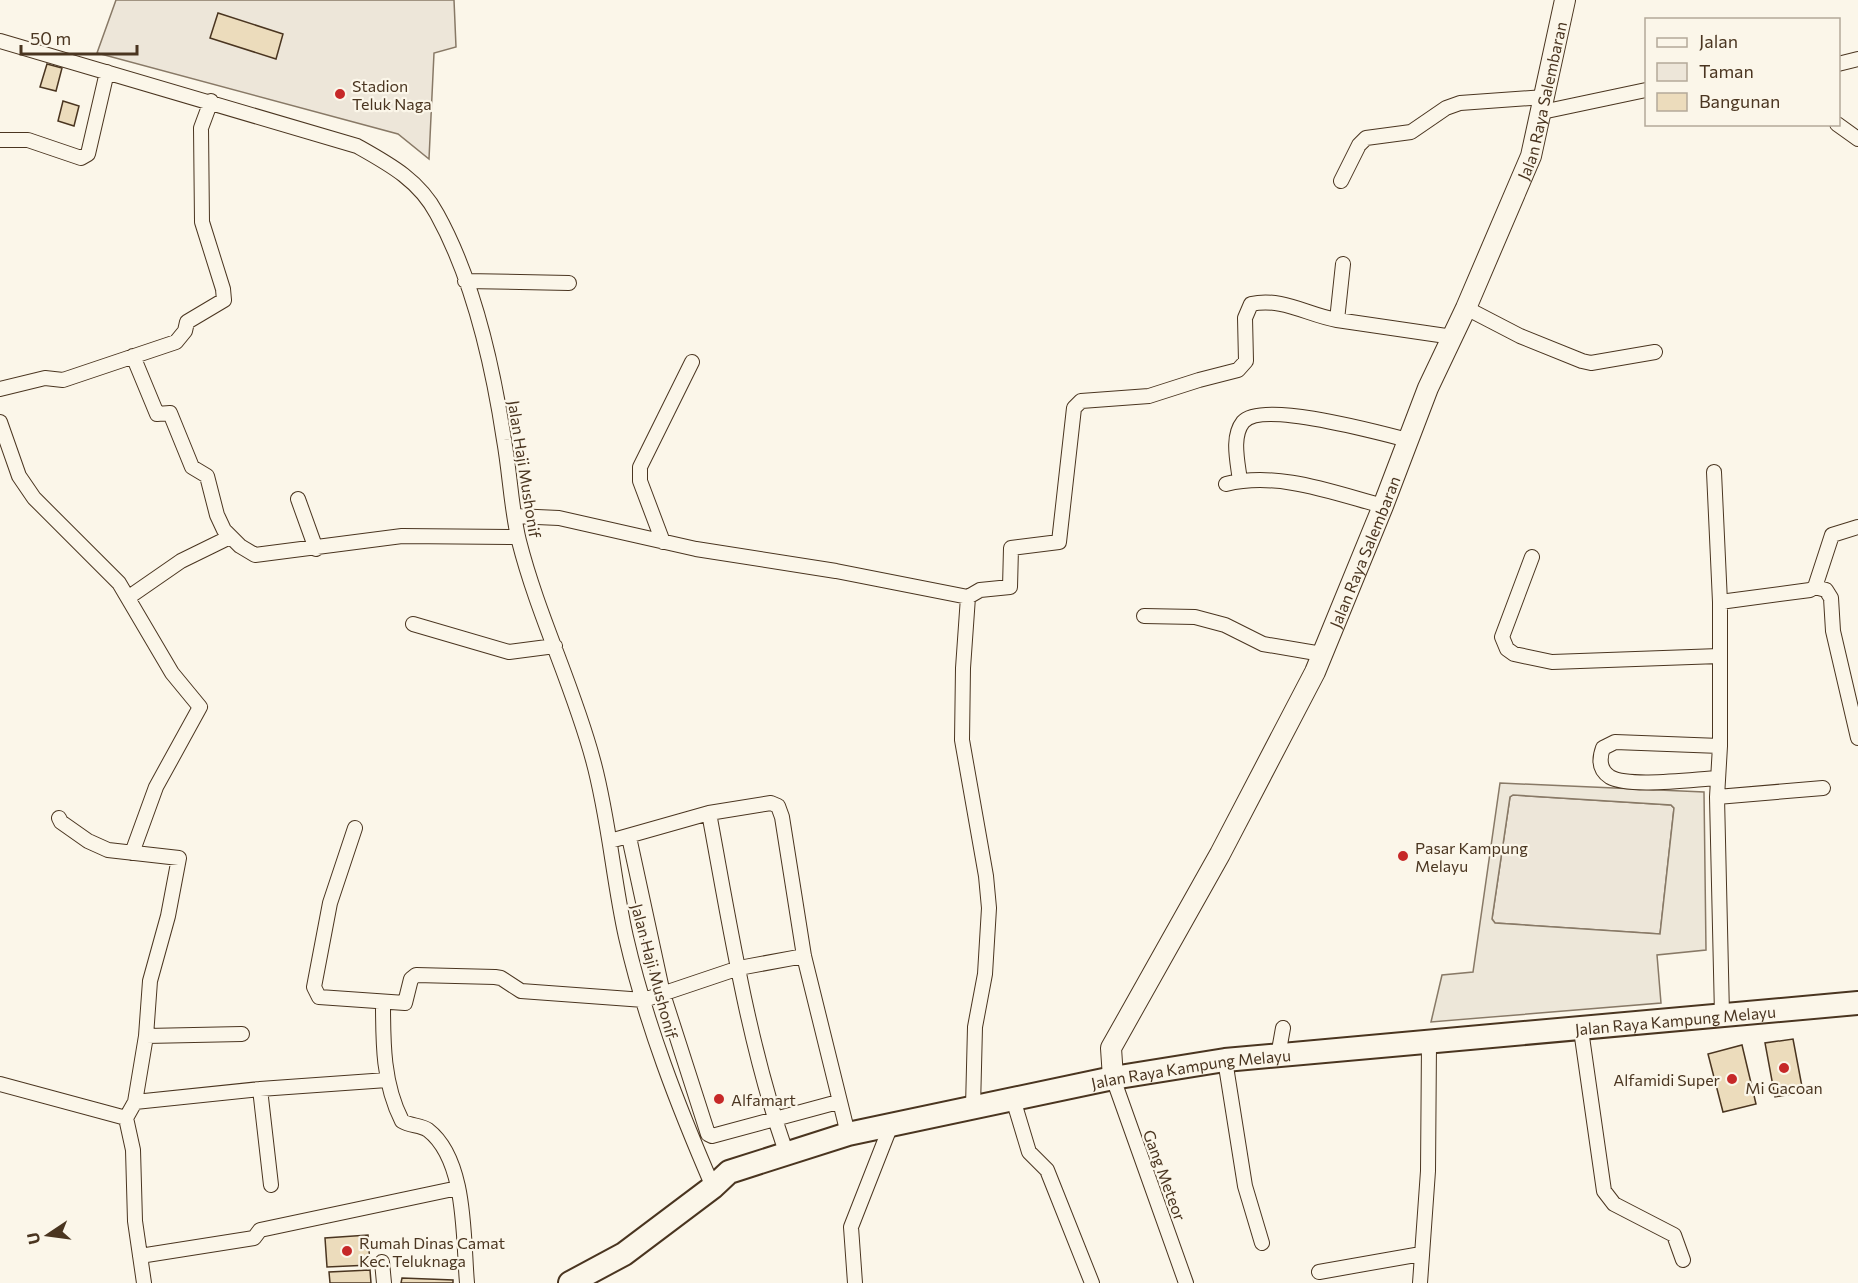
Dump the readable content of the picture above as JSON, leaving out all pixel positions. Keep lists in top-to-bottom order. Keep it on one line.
{"streets":{"main road":["Jalan Raya Salembaran","Jalan Raya Kampung Melayu"],"street":["Jalan Haji Mushonif","Gang Meteor"]},"crossings":[["Jalan Raya Salembaran","Jalan Raya Kampung Melayu"],["Jalan Raya Salembaran","Gang Meteor"],["Jalan Haji Mushonif","Jalan Raya Kampung Melayu"],["Jalan Raya Kampung Melayu","Gang Meteor"]],"places":["Stadion Teluk Naga","Pasar Kampung Melayu","Mi Gacoan","Alfamidi Super","Alfamart","Rumah Dinas Camat Kec. Teluknaga"],"legend":["Jalan","Taman","Bangunan"],"scale_bar":"50 m","north":"left"}
